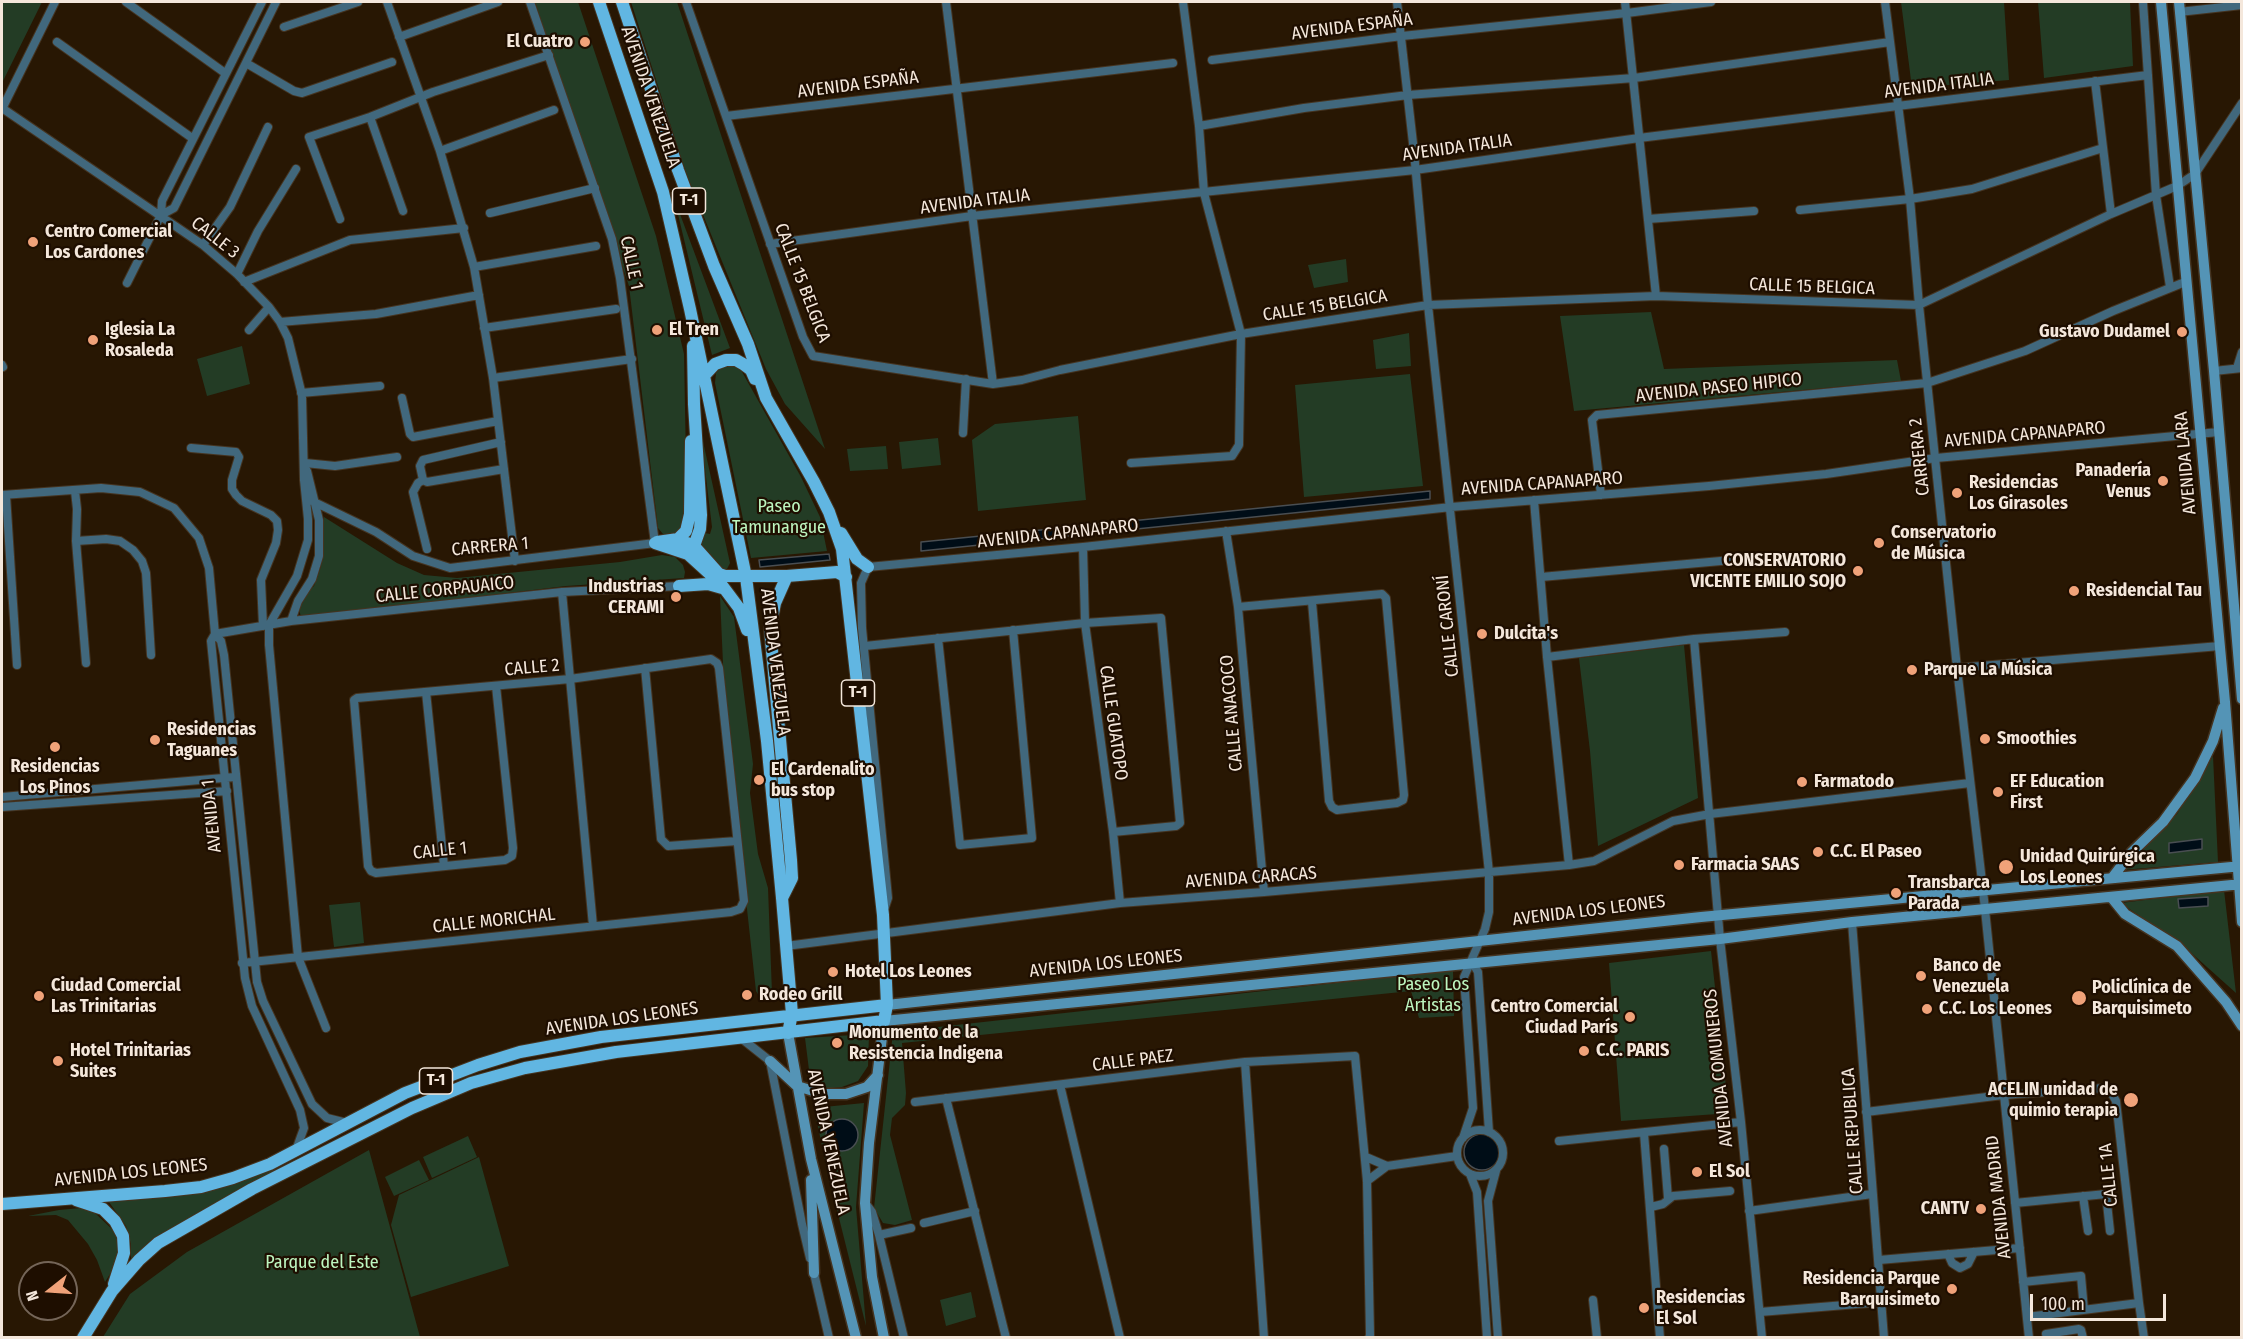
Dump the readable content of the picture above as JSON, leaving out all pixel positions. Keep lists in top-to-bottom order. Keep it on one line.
{"streets":{"main road":["AVENIDA VENEZUELA","T-1","AVENIDA LOS LEONES"],"street":["AVENIDA ESPAÑA","AVENIDA ITALIA","CALLE 3","CALLE 1","CALLE 15 BELGICA","AVENIDA PASEO HIPICO","AVENIDA CAPANAPARO","CARRERA 2","AVENIDA LARA","CARRERA 1","CALLE CORPAUAICO","CALLE CARONÍ","CALLE 2","CALLE ANACOCO","CALLE GUATOPO","AVENIDA 1","AVENIDA CARACAS","CALLE MORICHAL","CALLE PAEZ","AVENIDA COMUNEROS","CALLE REPUBLICA","CALLE 1A","AVENIDA MADRID"]},"crossings":[["AVENIDA ESPAÑA","CALLE 15 BELGICA"],["AVENIDA ESPAÑA","CALLE CARONÍ"],["AVENIDA ITALIA","CALLE 15 BELGICA"],["AVENIDA ITALIA","CARRERA 2"],["AVENIDA ITALIA","CALLE CARONÍ"],["AVENIDA VENEZUELA","AVENIDA CARACAS"],["AVENIDA VENEZUELA","AVENIDA LOS LEONES"],["T-1","AVENIDA LOS LEONES"],["CALLE 1","CARRERA 1"],["CALLE 1","CALLE 2"],["CALLE 15 BELGICA","CARRERA 2"],["CALLE 15 BELGICA","AVENIDA LARA"],["CALLE 15 BELGICA","CALLE CARONÍ"],["AVENIDA PASEO HIPICO","AVENIDA CAPANAPARO"],["AVENIDA PASEO HIPICO","CARRERA 2"],["AVENIDA CAPANAPARO","CARRERA 2"],["AVENIDA CAPANAPARO","AVENIDA LARA"],["AVENIDA CAPANAPARO","CALLE CARONÍ"],["AVENIDA CAPANAPARO","CALLE ANACOCO"],["AVENIDA CAPANAPARO","CALLE GUATOPO"],["CARRERA 2","AVENIDA CARACAS"],["CARRERA 2","AVENIDA LOS LEONES"],["CARRERA 2","AVENIDA MADRID"],["AVENIDA LARA","AVENIDA LOS LEONES"],["CALLE CORPAUAICO","AVENIDA 1"],["CALLE CARONÍ","AVENIDA CARACAS"],["CALLE CARONÍ","AVENIDA LOS LEONES"],["CALLE 2","CALLE MORICHAL"],["CALLE ANACOCO","AVENIDA CARACAS"],["CALLE GUATOPO","AVENIDA CARACAS"],["AVENIDA 1","AVENIDA LOS LEONES"],["AVENIDA 1","CALLE MORICHAL"],["AVENIDA CARACAS","AVENIDA COMUNEROS"],["AVENIDA LOS LEONES","AVENIDA COMUNEROS"],["AVENIDA LOS LEONES","CALLE REPUBLICA"],["AVENIDA LOS LEONES","AVENIDA MADRID"],["CALLE REPUBLICA","CALLE 1A"],["CALLE 1A","AVENIDA MADRID"]],"parks":["Paseo Tamunangue","Paseo Los Artistas","Parque del Este"],"places":["El Cuatro","Centro Comercial Los Cardones","El Tren","Gustavo Dudamel","Iglesia La Rosaleda","Panadería Venus","Residencias Los Girasoles","Conservatorio de Música","CONSERVATORIO VICENTE EMILIO SOJO","Residencial Tau","Industrias CERAMI","Dulcita's","Parque La Música","Smoothies","Residencias Taguanes","Residencias Los Pinos","El Cardenalito bus stop","Farmatodo","EF Education First","C.C. El Paseo","Farmacia SAAS","Unidad Quirúrgica Los Leones","Transbarca Parada","Hotel Los Leones","Banco de Venezuela","Rodeo Grill","Ciudad Comercial Las Trinitarias","Policlínica de Barquisimeto","C.C. Los Leones","Centro Comercial Ciudad París","Monumento de la Resistencia Indigena","C.C. PARIS","Hotel Trinitarias Suites","ACELIN unidad de quimio terapia","El Sol","CANTV","Residencia Parque Barquisimeto","Residencias El Sol"],"scale_bar":"100 m","north":"left"}
